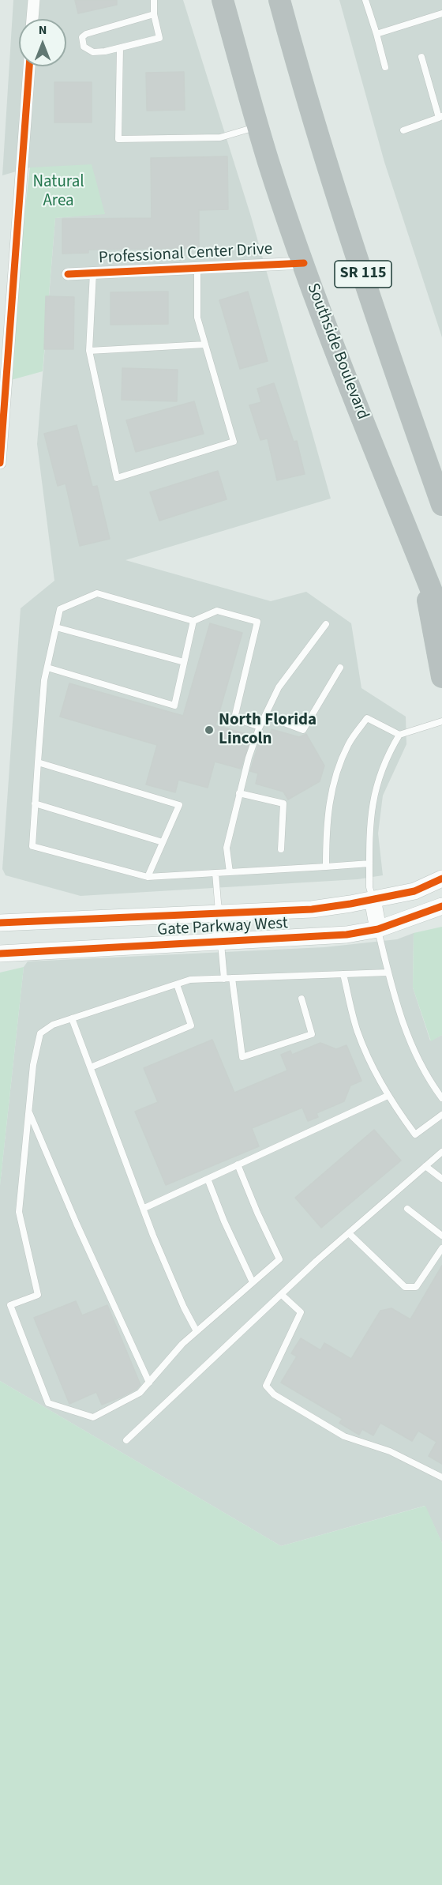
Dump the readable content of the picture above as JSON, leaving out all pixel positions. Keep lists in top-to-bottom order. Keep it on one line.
{"streets":{"highway":["SR 115","Southside Boulevard"],"main road":["Gate Parkway West"],"street":["Professional Center Drive"]},"crossings":[["Professional Center Drive","Southside Boulevard"]],"parks":["Natural Area"],"places":["North Florida Lincoln"],"north":"top"}
